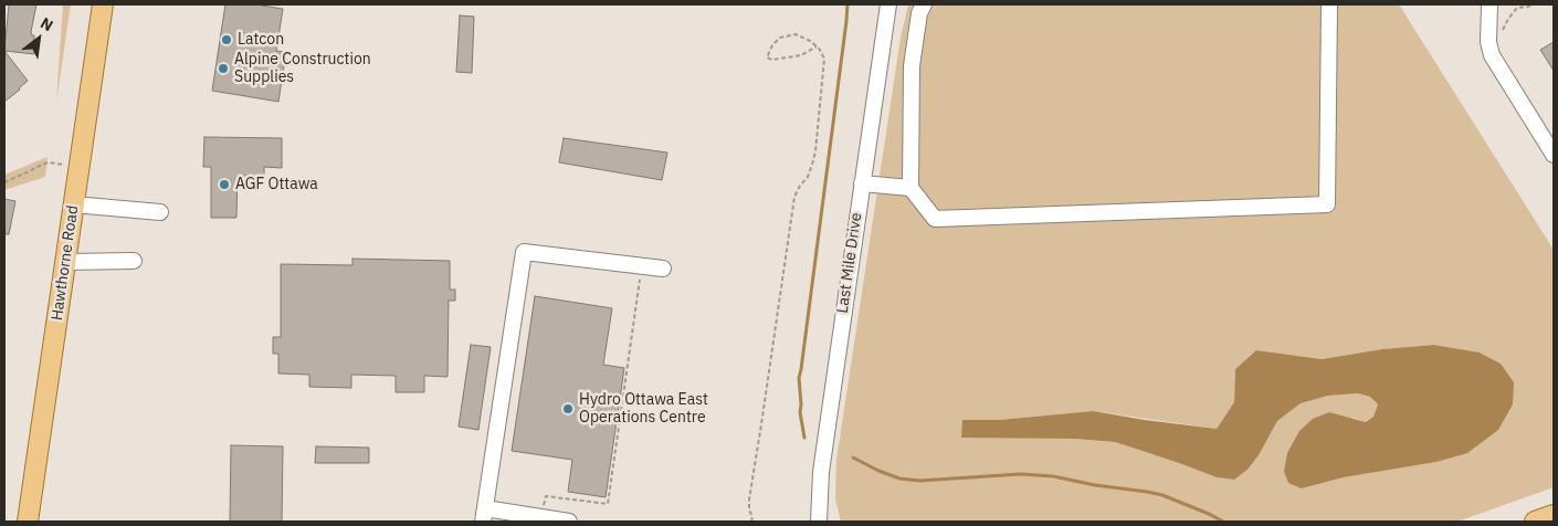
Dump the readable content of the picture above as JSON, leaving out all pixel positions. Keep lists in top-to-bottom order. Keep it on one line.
{"streets":{"main road":["Hawthorne Road"],"street":["Last Mile Drive"]},"places":["Latcon","Alpine Construction Supplies","AGF Ottawa","Hydro Ottawa East Operations Centre"],"north":"top right"}
